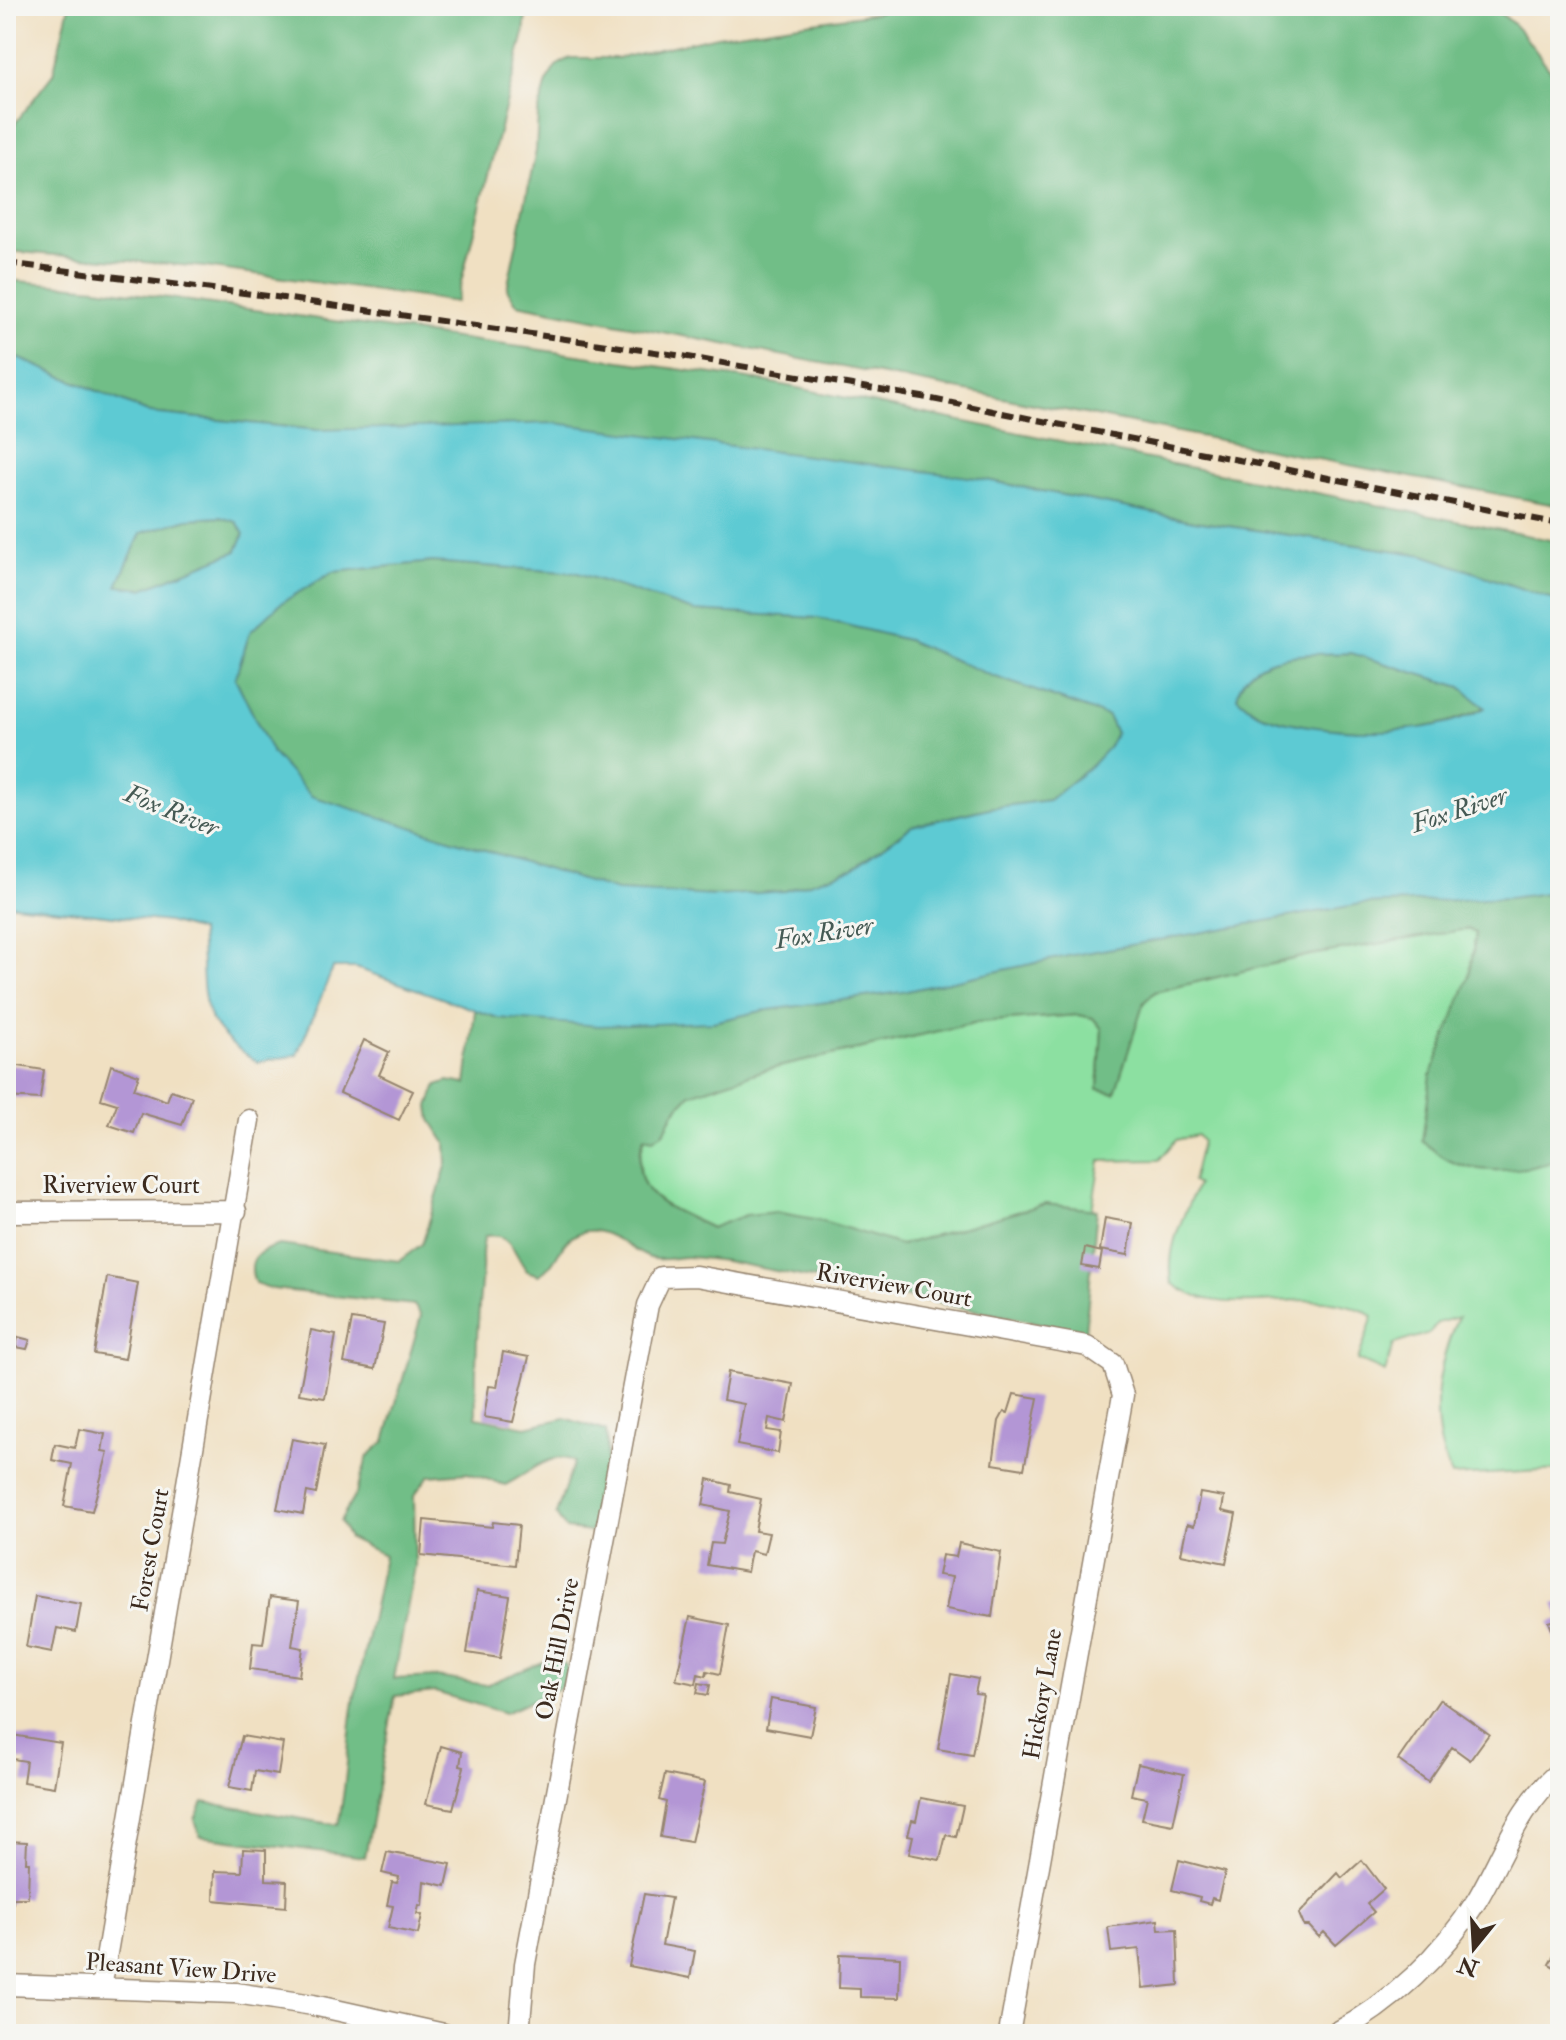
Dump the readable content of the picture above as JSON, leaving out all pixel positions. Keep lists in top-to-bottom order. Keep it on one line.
{"streets":{"street":["Riverview Court","Forest Court","Oak Hill Drive","Hickory Lane","Pleasant View Drive"]},"crossings":[["Riverview Court","Forest Court"],["Riverview Court","Oak Hill Drive"],["Riverview Court","Hickory Lane"],["Forest Court","Pleasant View Drive"]],"water":["Fox River"],"north":"bottom"}
